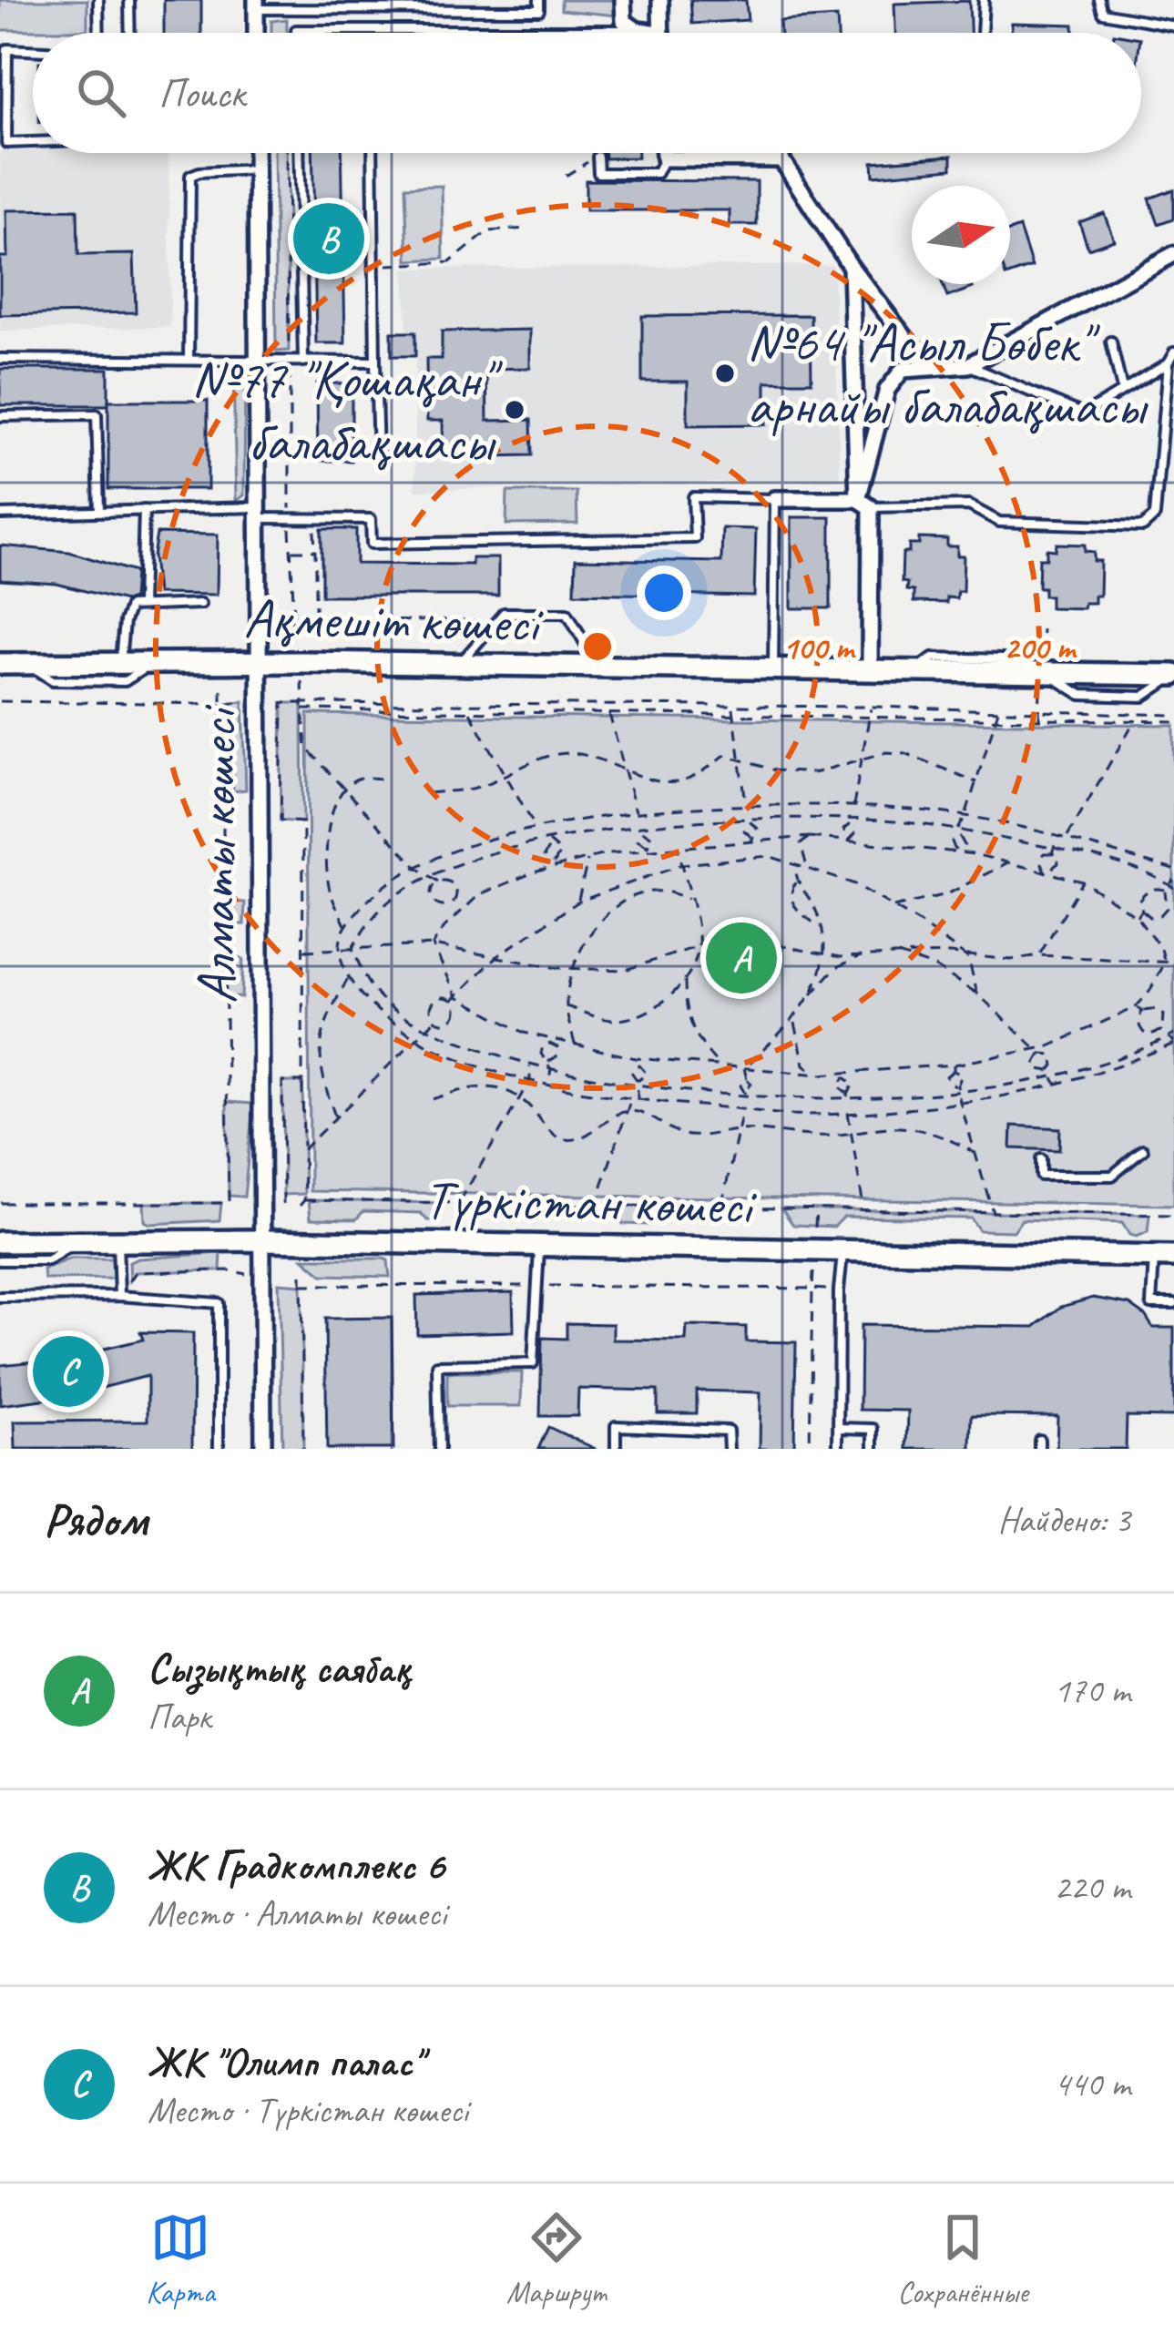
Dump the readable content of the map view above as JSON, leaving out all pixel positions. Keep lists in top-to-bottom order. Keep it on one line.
{"streets":{"main road":["Ақмешіт көшесі","Түркістан көшесі"],"street":["Алматы көшесі"]},"crossings":[["Ақмешіт көшесі","Алматы көшесі"],["Алматы көшесі","Түркістан көшесі"]],"places":["№64 \"Асыл Бөбек\" арнайы балабақшасы","№77 \"Қошақан\" балабақшасы"],"north":"right","page":{"search":"Поиск","pins":["B","A","C"],"heading":["Рядом","Найдено: 3"],"list":[{"mark":"A","name":"Сызықтық саябақ","note":"Парк","value":"170 m"},{"mark":"B","name":"ЖК Градкомплекс 6","note":"Место · Алматы көшесі","value":"220 m"},{"mark":"C","name":"ЖК \"Олимп палас\"","note":"Место · Түркістан көшесі","value":"440 m"}],"nav":["Карта","Маршрут","Сохранённые"]},"rings":["100 m","200 m"]}
